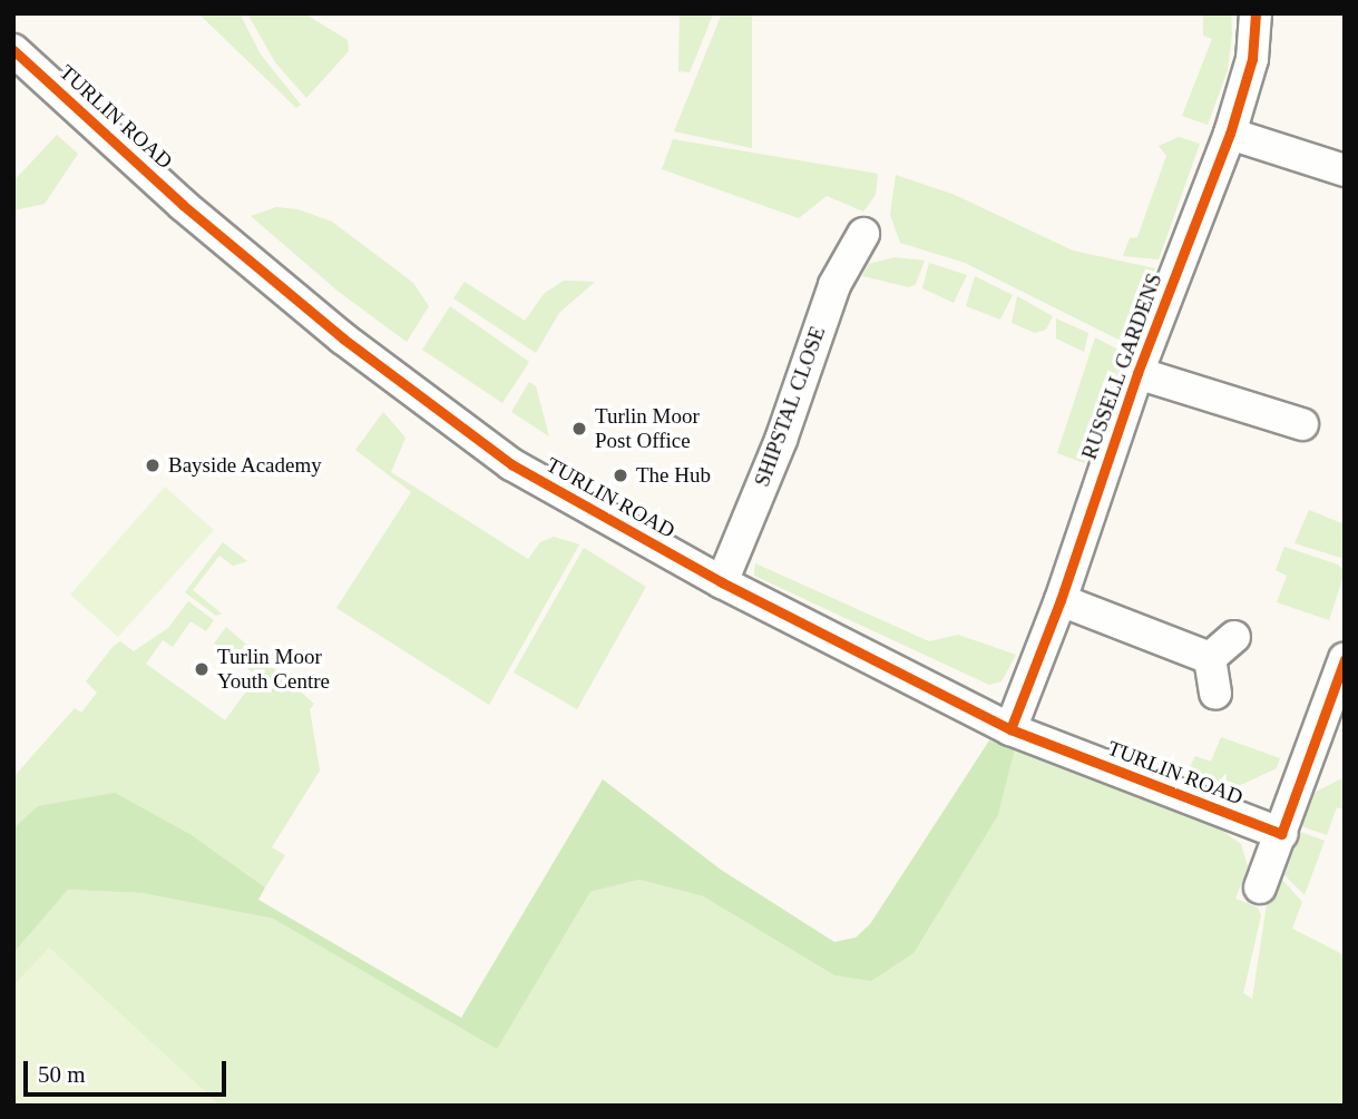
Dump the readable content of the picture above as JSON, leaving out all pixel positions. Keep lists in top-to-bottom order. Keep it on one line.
{"streets":{"street":["TURLIN ROAD","RUSSELL GARDENS","SHIPSTAL CLOSE"]},"crossings":[["TURLIN ROAD","RUSSELL GARDENS"],["TURLIN ROAD","SHIPSTAL CLOSE"]],"places":["Turlin Moor Post Office","Bayside Academy","The Hub","Turlin Moor Youth Centre"],"scale_bar":"50 m"}
